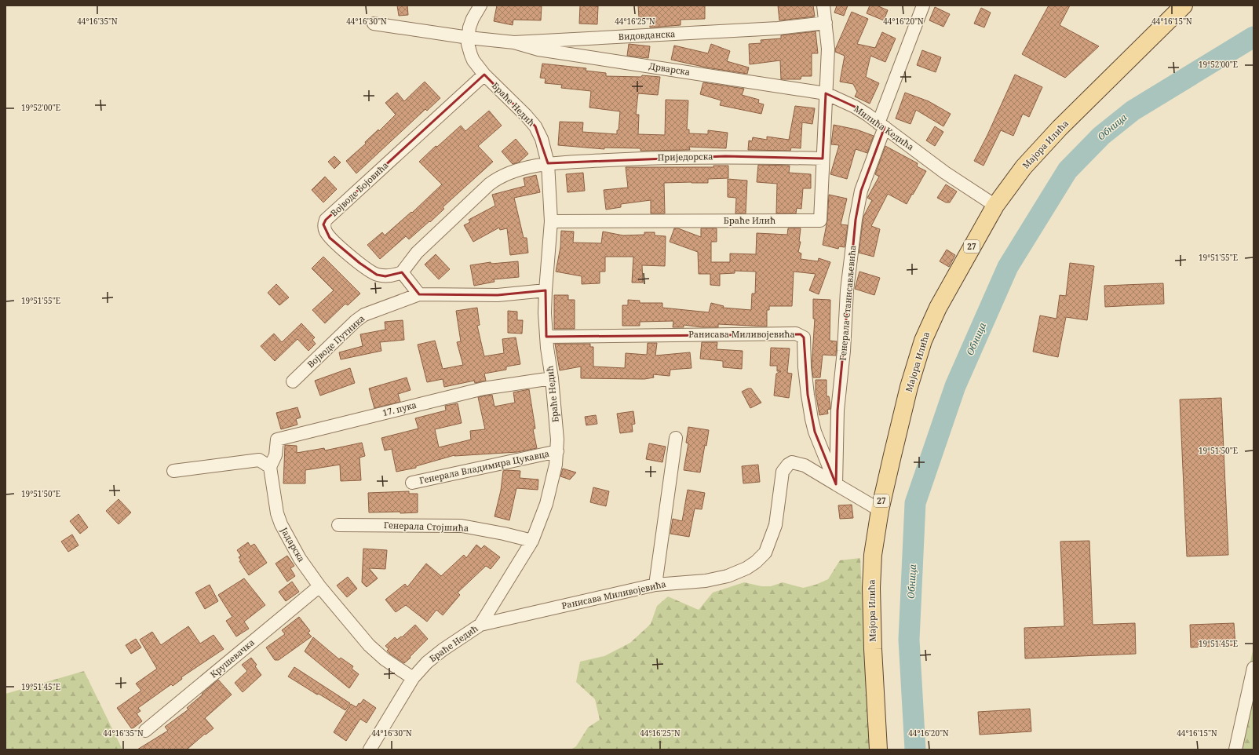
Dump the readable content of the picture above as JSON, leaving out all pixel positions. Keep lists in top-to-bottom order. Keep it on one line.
{"streets":{"main road":["Мајора Илића","27"],"street":["Видовданска","Дрварска","Браће Недић","Милића Кедића","Приједорска","Војводе Бојовића","Браће Илић","Генерала Станисављевића","Ранисава Миливојевића","Војводе Путника","17. пука","Генерала Владимира Цукавца","Генерала Стојшића","Јадарска","Крушевачка"]},"crossings":[["Видовданска","Дрварска"],["Видовданска","Браће Недић"],["Дрварска","Милића Кедића"],["Дрварска","Браће Илић"],["Браће Недић","Приједорска"],["Браће Недић","Војводе Бојовића"],["Браће Недић","Браће Илић"],["Браће Недић","Ранисава Миливојевића"],["Браће Недић","Војводе Путника"],["Браће Недић","17. пука"],["Браће Недић","Генерала Владимира Цукавца"],["Браће Недић","Генерала Стојшића"],["Браће Недић","Јадарска"],["Милића Кедића","Мајора Илића"],["Милића Кедића","Браће Илић"],["Милића Кедића","Генерала Станисављевића"],["Мајора Илића","Ранисава Миливојевића"],["Приједорска","Браће Илић"],["Генерала Станисављевића","Ранисава Миливојевића"],["17. пука","Јадарска"],["Јадарска","Крушевачка"]],"water":["Обница"],"coordinates":["44°16'35\"N","44°16'30\"N","44°16'25\"N","44°16'20\"N","44°16'15\"N","19°52'00\"E","19°51'55\"E","19°51'50\"E","19°51'45\"E"]}
